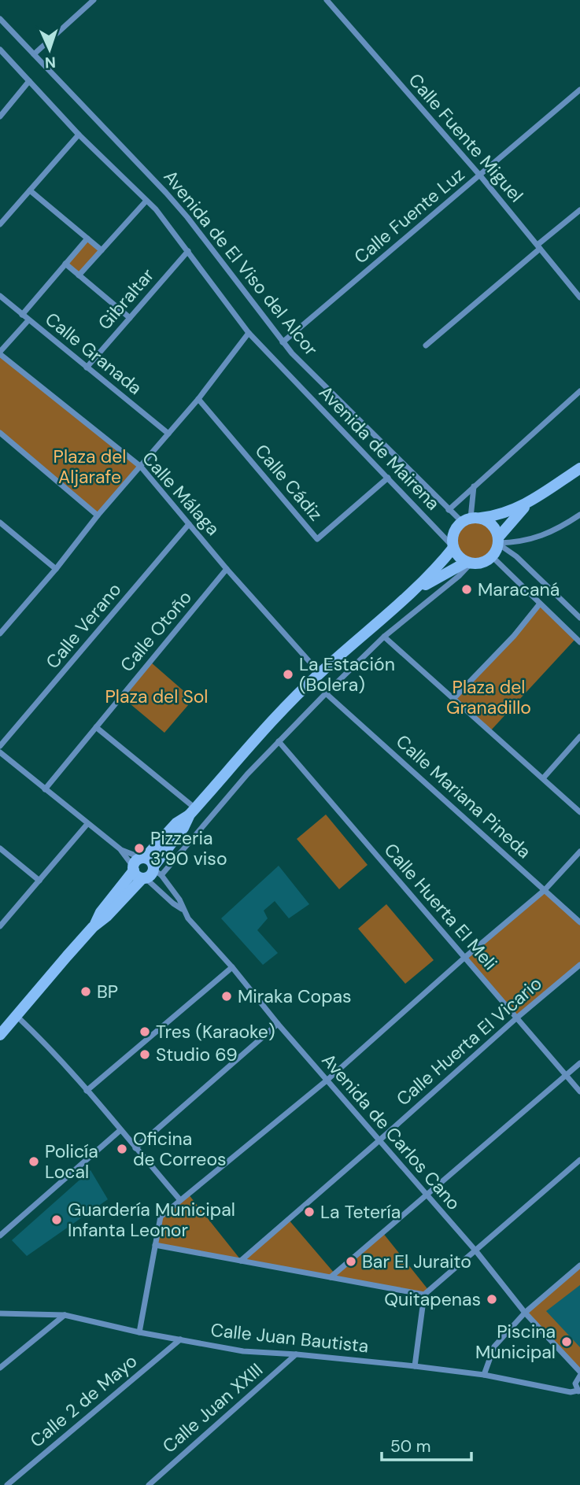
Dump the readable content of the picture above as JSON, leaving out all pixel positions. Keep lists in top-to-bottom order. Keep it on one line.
{"streets":{"street":["Calle Fuente Miguel","Calle Fuente Luz","Avenida de El Viso del Alcor","Gibraltar","Calle Granada","Avenida de Mairena","Calle Cádiz","Calle Málaga","Calle Verano","Calle Otoño","Calle Mariana Pineda","Calle Huerta El Meli","Calle Huerta El Vicario","Avenida de Carlos Cano","Calle Juan Bautista","Calle 2 de Mayo","Calle Juan XXIII"]},"crossings":[["Calle Fuente Miguel","Calle Fuente Luz"],["Calle Fuente Luz","Avenida de El Viso del Alcor"],["Avenida de El Viso del Alcor","Avenida de Mairena"],["Gibraltar","Calle Granada"],["Gibraltar","Avenida de Mairena"],["Avenida de Mairena","Calle Cádiz"],["Calle Málaga","Calle Verano"],["Calle Málaga","Calle Otoño"],["Calle Huerta El Meli","Calle Huerta El Vicario"],["Calle Huerta El Vicario","Avenida de Carlos Cano"],["Calle Juan Bautista","Calle 2 de Mayo"],["Calle Juan Bautista","Calle Juan XXIII"]],"parks":["Plaza del Aljarafe","Plaza del Granadillo","Plaza del Sol"],"places":["Maracaná","La Estación (Bolera)","Pizzeria 3’90 viso","BP","Miraka Copas","Tres (Karaoke)","Studio 69","Oficina de Correos","Policía Local","La Tetería","Guardería Municipal Infanta Leonor","Bar El Juraito","Quitapenas","Piscina Municipal"],"scale_bar":"50 m","north":"bottom"}
